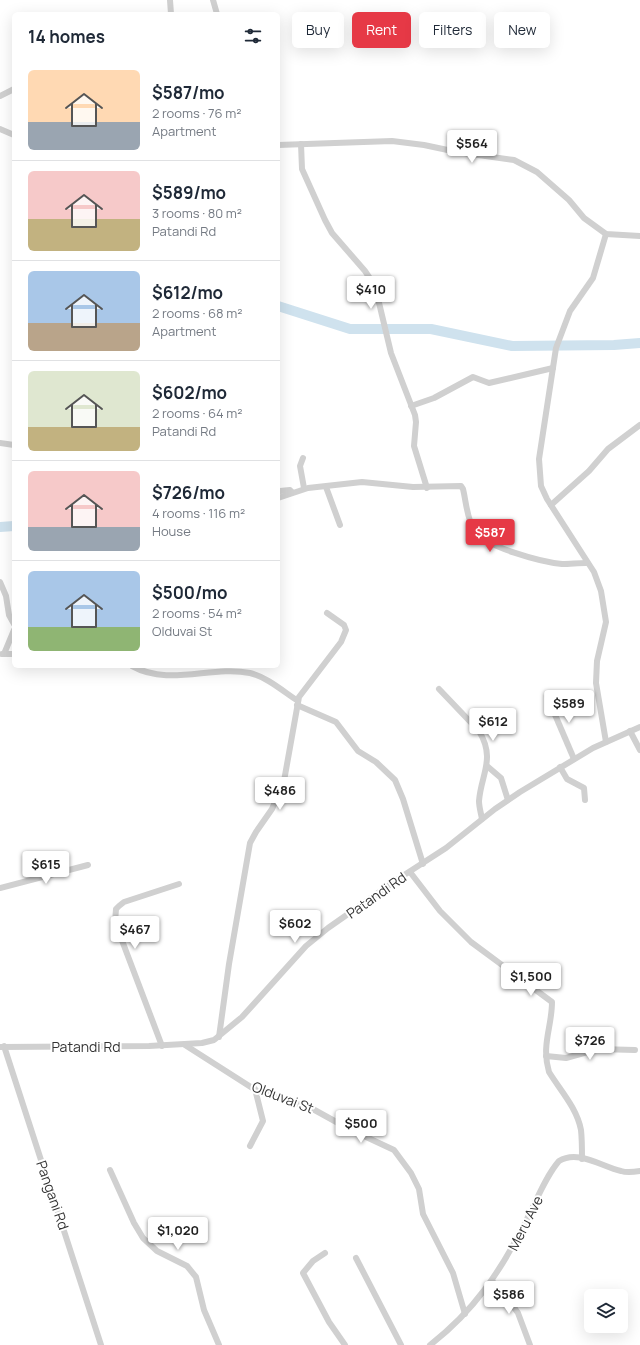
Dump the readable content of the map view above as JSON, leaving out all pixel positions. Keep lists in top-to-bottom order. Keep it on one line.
{"streets":{"street":["Patandi Rd","Olduvai St","Pangani Rd","Meru Ave"]},"crossings":[["Patandi Rd","Olduvai St"],["Patandi Rd","Pangani Rd"],["Olduvai St","Meru Ave"]],"page":{"chip":["Buy","Rent","Filters","New"],"heading":"14 homes","list":[{"name":"$587/mo","note":"2 rooms · 76 m² · Apartment"},{"name":"$589/mo","note":"3 rooms · 80 m² · Patandi Rd"},{"name":"$612/mo","note":"2 rooms · 68 m² · Apartment"},{"name":"$602/mo","note":"2 rooms · 64 m² · Patandi Rd"},{"name":"$726/mo","note":"4 rooms · 116 m² · House"},{"name":"$500/mo","note":"2 rooms · 54 m² · Olduvai St"}],"price":["$564","$410","$587","$589","$612","$486","$615","$602","$467","$1,500","$726","$500","$1,020","$586"]}}
